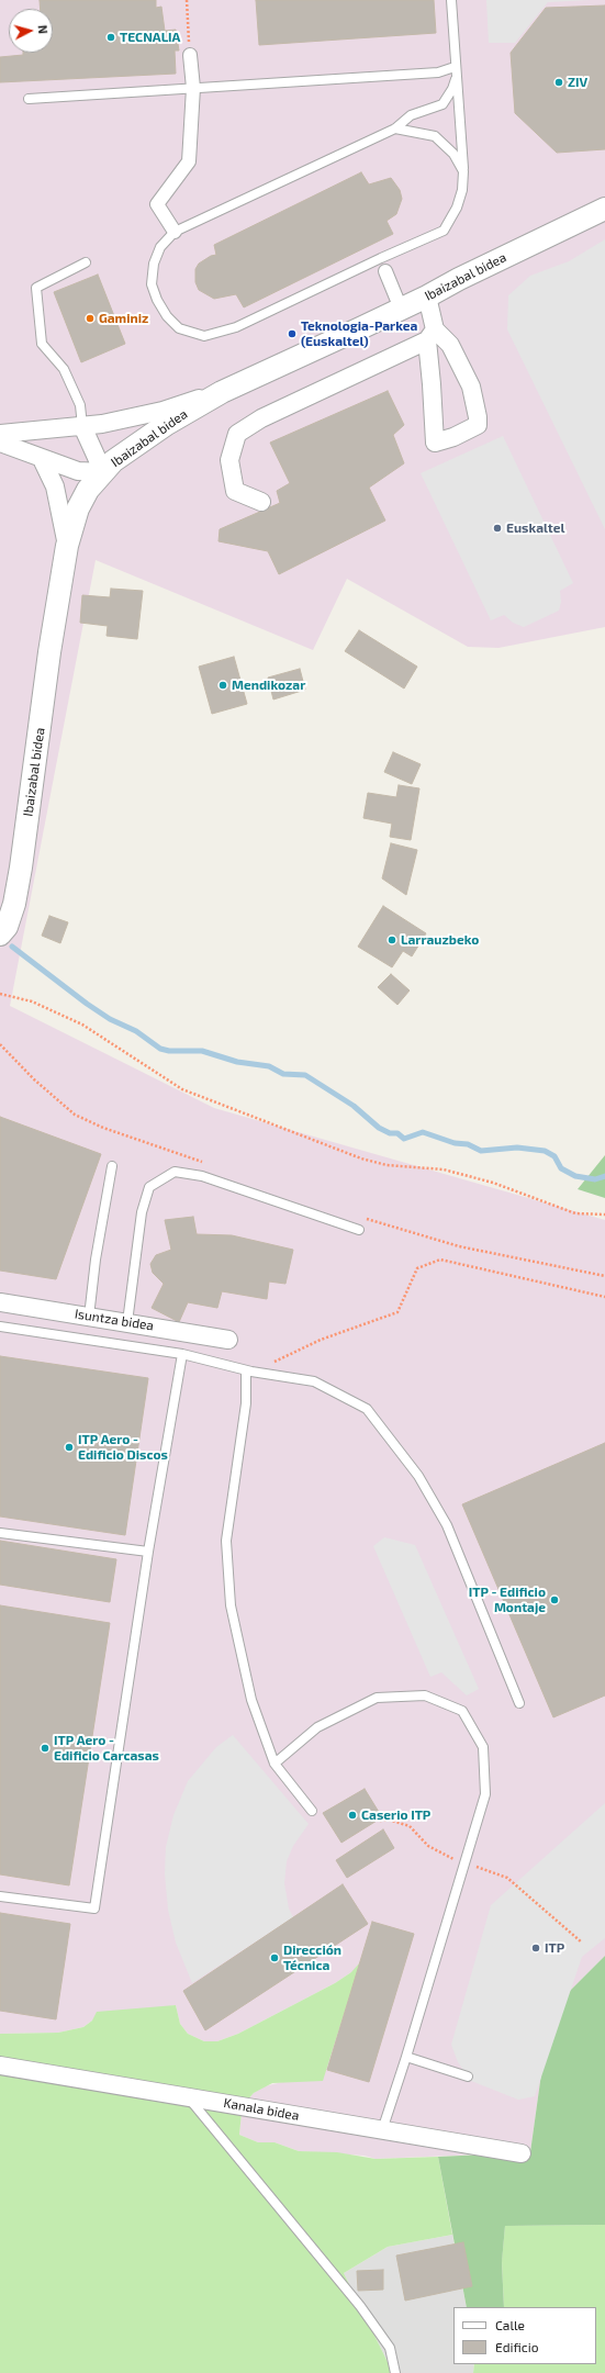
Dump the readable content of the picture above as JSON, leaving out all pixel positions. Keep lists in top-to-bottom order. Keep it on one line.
{"streets":{"street":["Ibaizabal bidea","Isuntza bidea","Kanala bidea"]},"places":["TECNALIA","ZIV","Gaminiz","Teknologia-Parkea (Euskaltel)","Euskaltel","Mendikozar","Larrauzbeko","ITP Aero - Edificio Discos","ITP - Edificio Montaje","ITP Aero - Edificio Carcasas","Caserio ITP","ITP","Dirección Técnica"],"legend":["Calle","Edificio"],"north":"right"}
